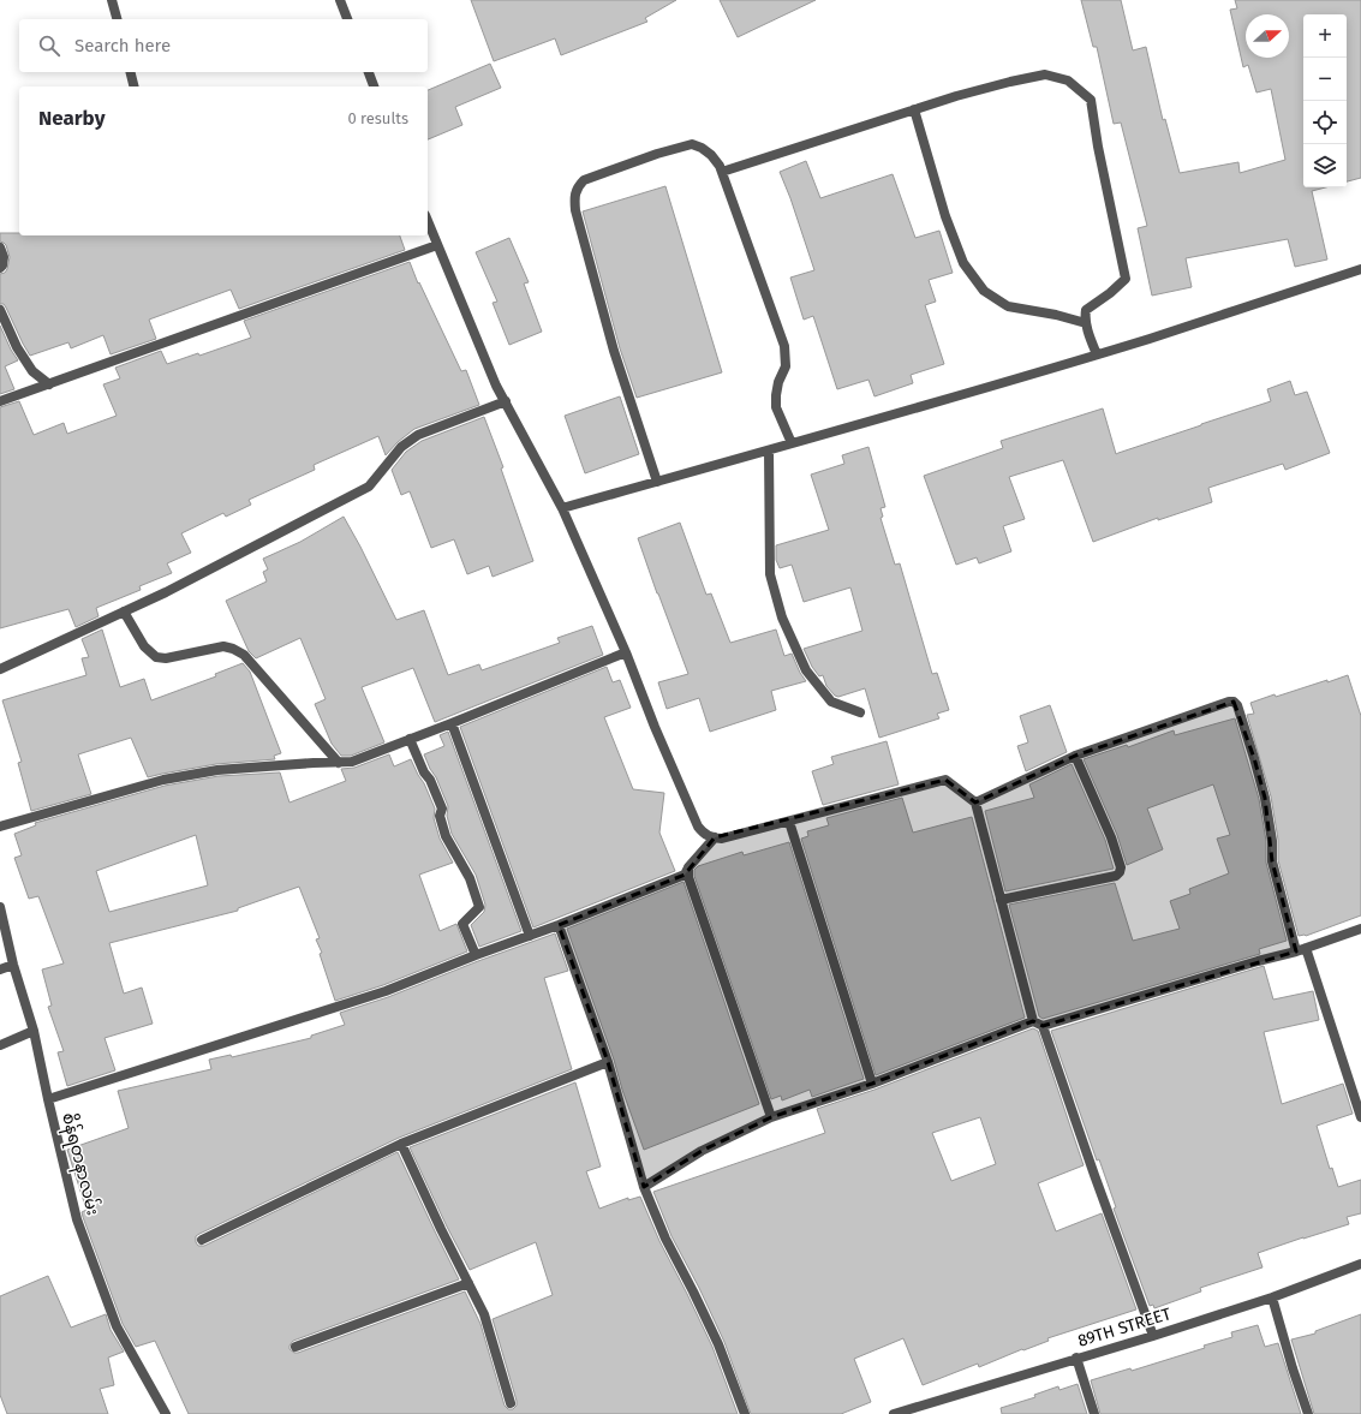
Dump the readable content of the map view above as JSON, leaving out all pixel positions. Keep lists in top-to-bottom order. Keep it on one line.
{"streets":{"street":["စိန်ရတနာလမ်း","89TH STREET"]},"north":"right","page":{"map_buttons":["+","−"],"search":"Search here","heading":["Nearby","0 results"]}}
